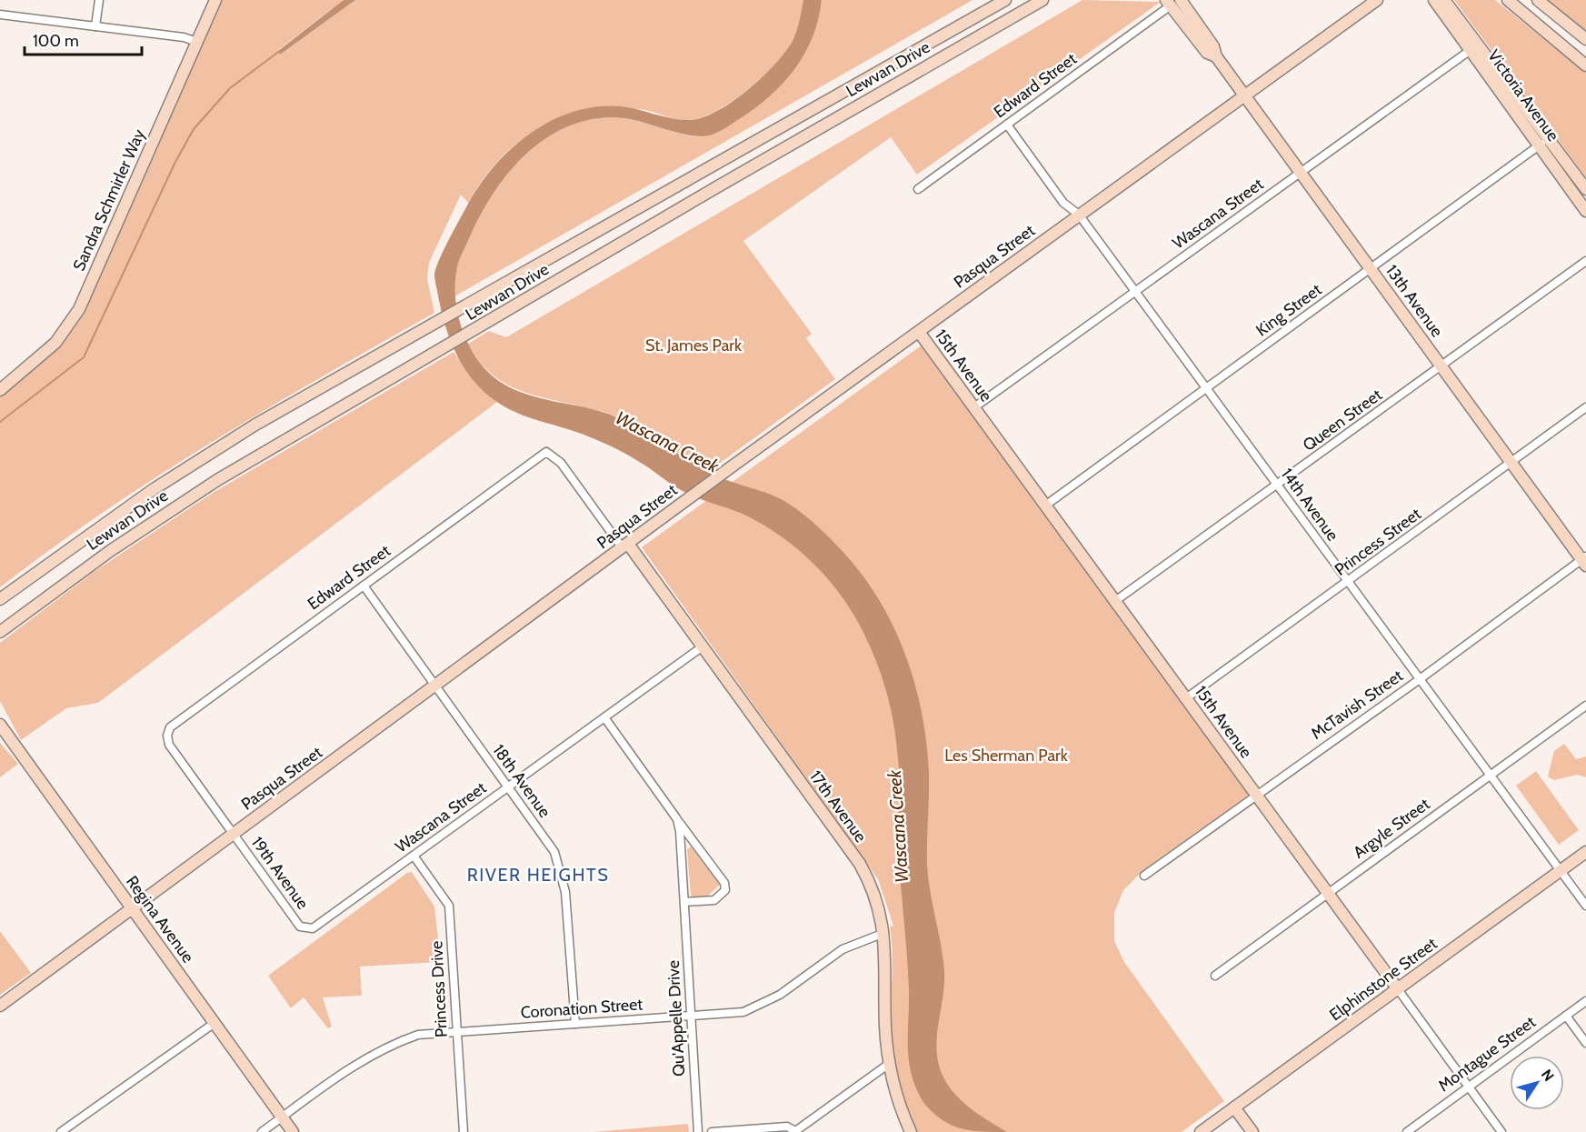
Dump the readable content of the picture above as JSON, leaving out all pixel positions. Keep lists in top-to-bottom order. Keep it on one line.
{"streets":{"street":["Lewvan Drive","Edward Street","Victoria Avenue","Sandra Schmirler Way","Wascana Street","Pasqua Street","13th Avenue","King Street","15th Avenue","Queen Street","14th Avenue","Princess Street","McTavish Street","18th Avenue","17th Avenue","Argyle Street","19th Avenue","Regina Avenue","Elphinstone Street","Princess Drive","Coronation Street","Qu'Appelle Drive","Montague Street"]},"crossings":[["Edward Street","13th Avenue"],["Edward Street","14th Avenue"],["Edward Street","18th Avenue"],["Edward Street","17th Avenue"],["Edward Street","19th Avenue"],["Victoria Avenue","Wascana Street"],["Victoria Avenue","King Street"],["Wascana Street","13th Avenue"],["Wascana Street","15th Avenue"],["Wascana Street","14th Avenue"],["Wascana Street","18th Avenue"],["Wascana Street","17th Avenue"],["Wascana Street","19th Avenue"],["Wascana Street","Princess Drive"],["Pasqua Street","13th Avenue"],["Pasqua Street","15th Avenue"],["Pasqua Street","14th Avenue"],["Pasqua Street","18th Avenue"],["Pasqua Street","17th Avenue"],["Pasqua Street","19th Avenue"],["Pasqua Street","Regina Avenue"],["13th Avenue","King Street"],["13th Avenue","Queen Street"],["13th Avenue","Princess Street"],["13th Avenue","McTavish Street"],["King Street","15th Avenue"],["King Street","14th Avenue"],["15th Avenue","Queen Street"],["15th Avenue","Princess Street"],["15th Avenue","McTavish Street"],["15th Avenue","Argyle Street"],["15th Avenue","Elphinstone Street"],["15th Avenue","Montague Street"],["Queen Street","14th Avenue"],["14th Avenue","Princess Street"],["14th Avenue","McTavish Street"],["14th Avenue","Argyle Street"],["14th Avenue","Elphinstone Street"],["18th Avenue","Coronation Street"],["17th Avenue","Coronation Street"],["Regina Avenue","Coronation Street"],["Princess Drive","Coronation Street"],["Coronation Street","Qu'Appelle Drive"]],"districts":["RIVER HEIGHTS"],"water":["Wascana Creek"],"parks":["St. James Park","Les Sherman Park"],"scale_bar":"100 m","north":"top right"}
